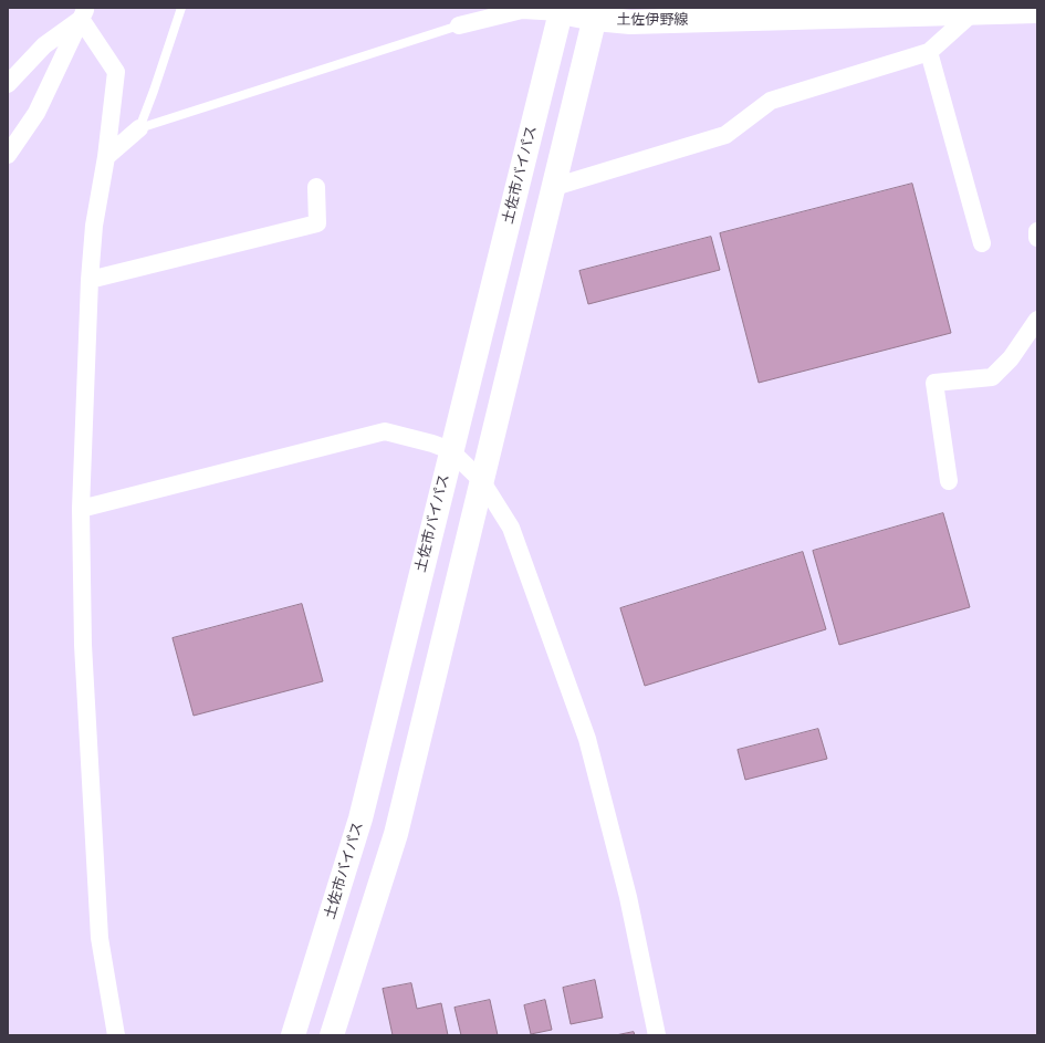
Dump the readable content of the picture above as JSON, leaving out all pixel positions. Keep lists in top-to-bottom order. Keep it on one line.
{"streets":{"main road":["土佐伊野線","土佐市バイパス"]},"crossings":[["土佐伊野線","土佐市バイパス"]]}
